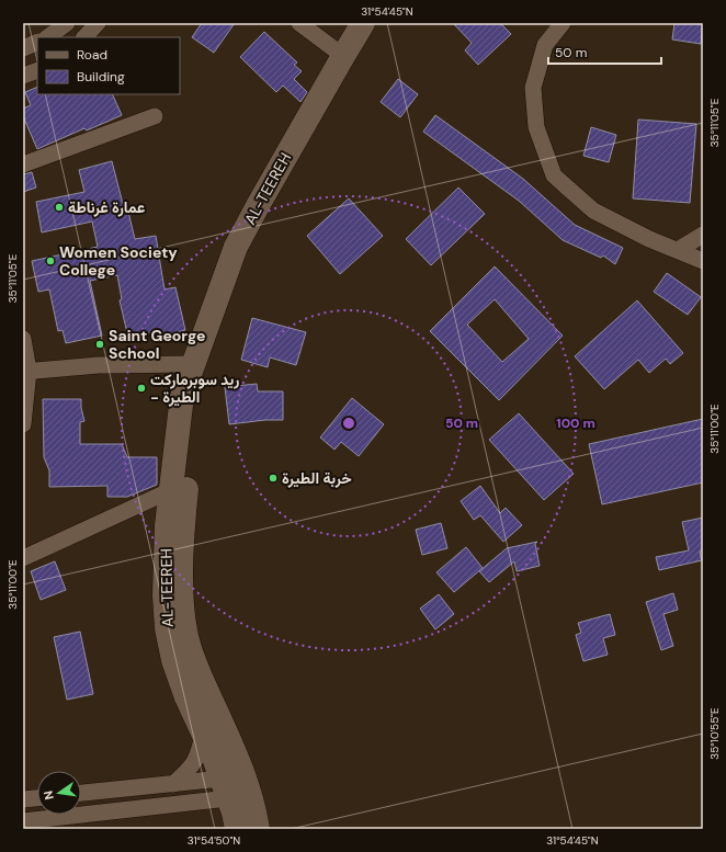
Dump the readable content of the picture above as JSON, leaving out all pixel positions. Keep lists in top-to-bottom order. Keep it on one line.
{"streets":{"main road":["AL-TEEREH"]},"places":["عمارة غرناطة","Women Society College","Saint George School","ريد سوبرماركت - الطيرة","خربة الطيرة"],"legend":["Road","Building"],"scale_bar":"50 m","north":"left","coordinates":["31°54'45\"N","35°11'05\"E","35°11'00\"E","35°10'55\"E","31°54'50\"N"],"rings":["50 m","100 m"]}
